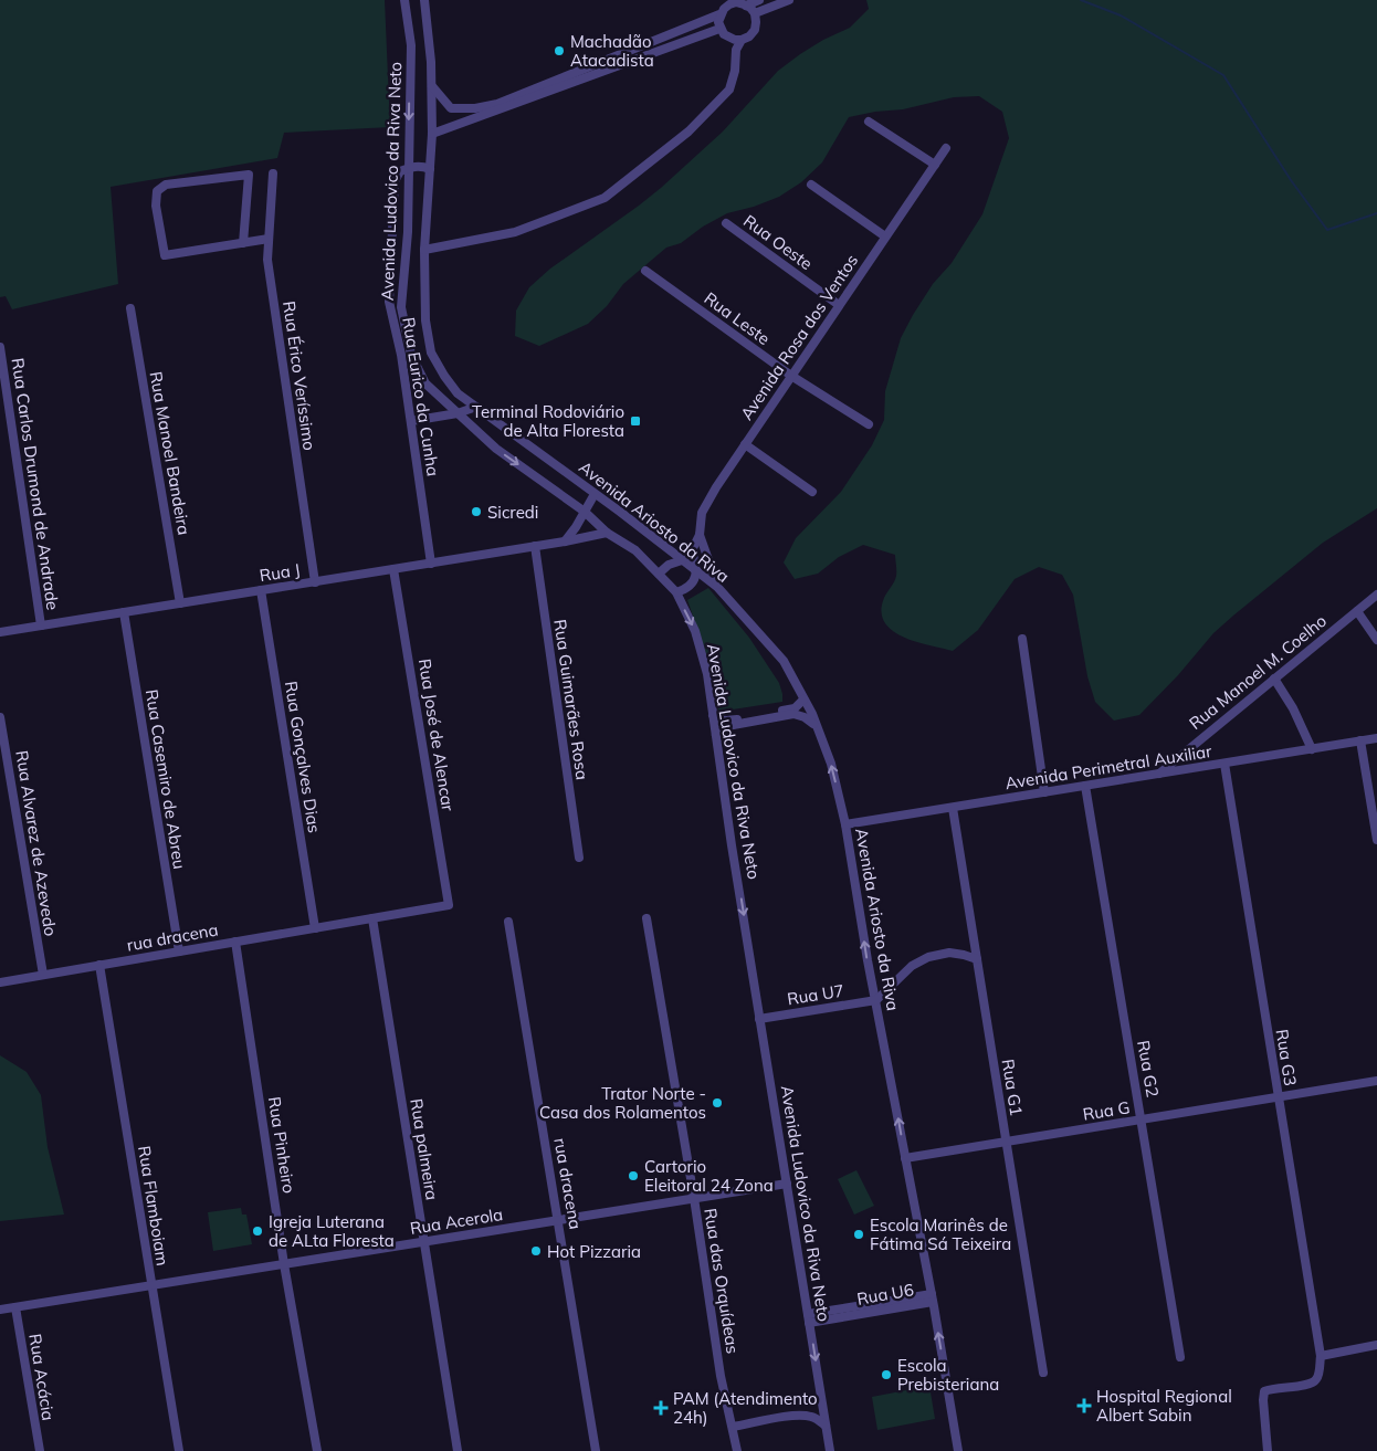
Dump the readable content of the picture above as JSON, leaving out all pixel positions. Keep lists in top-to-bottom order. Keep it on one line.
{"streets":{"street":["Avenida Ludovico da Riva Neto","Rua Oeste","Rua Leste","Avenida Rosa dos Ventos","Rua Érico Veríssimo","Rua Eurico da Cunha","Rua Manoel Bandeira","Rua Carlos Drumond de Andrade","Avenida Ariosto da Riva","Rua J","Rua Manoel M. Coelho","Rua Guimarães Rosa","Rua José de Alencar","Rua Gonçalves Dias","Avenida Perimetral Auxiliar","Rua Casemiro de Abreu","Rua Alvarez de Azevedo","rua dracena","Rua U7","Rua G3","Rua G2","Rua G1","Rua G","Rua Pinheiro","Rua palmeira","Rua Flamboiam","Rua Acerola","Rua das Orquídeas","Rua U6","Rua Acácia"]},"crossings":[["Avenida Ludovico da Riva Neto","Avenida Rosa dos Ventos"],["Avenida Ludovico da Riva Neto","Rua Eurico da Cunha"],["Avenida Ludovico da Riva Neto","Rua J"],["Avenida Ludovico da Riva Neto","Rua U7"],["Avenida Ludovico da Riva Neto","Rua Acerola"],["Avenida Ludovico da Riva Neto","Rua U6"],["Rua Oeste","Avenida Rosa dos Ventos"],["Rua Leste","Avenida Rosa dos Ventos"],["Avenida Rosa dos Ventos","Avenida Ariosto da Riva"],["Rua Érico Veríssimo","Rua J"],["Rua Eurico da Cunha","Rua J"],["Rua Manoel Bandeira","Rua J"],["Rua Carlos Drumond de Andrade","Rua J"],["Avenida Ariosto da Riva","Avenida Perimetral Auxiliar"],["Avenida Ariosto da Riva","Rua U7"],["Avenida Ariosto da Riva","Rua G"],["Avenida Ariosto da Riva","Rua U6"],["Rua J","Rua Guimarães Rosa"],["Rua J","Rua José de Alencar"],["Rua J","Rua Gonçalves Dias"],["Rua J","Rua Casemiro de Abreu"],["Rua Manoel M. Coelho","Avenida Perimetral Auxiliar"],["Rua José de Alencar","rua dracena"],["Rua Gonçalves Dias","rua dracena"],["Avenida Perimetral Auxiliar","Rua G3"],["Avenida Perimetral Auxiliar","Rua G2"],["Avenida Perimetral Auxiliar","Rua G1"],["Rua Casemiro de Abreu","rua dracena"],["Rua Alvarez de Azevedo","rua dracena"],["rua dracena","Rua Pinheiro"],["rua dracena","Rua palmeira"],["rua dracena","Rua Flamboiam"],["rua dracena","Rua Acerola"],["Rua G3","Rua G"],["Rua G2","Rua G"],["Rua G1","Rua G"],["Rua Pinheiro","Rua Acerola"],["Rua palmeira","Rua Acerola"],["Rua Flamboiam","Rua Acerola"],["Rua Acerola","Rua das Orquídeas"],["Rua Acerola","Rua Acácia"]],"one_way":["Avenida Ludovico da Riva Neto","Avenida Ariosto da Riva"],"places":{"other":["Machadão Atacadista","Sicredi","Trator Norte - Casa dos Rolamentos","Cartorio Eleitoral 24 Zona","Igreja Luterana de ALta Floresta","Escola Marinês de Fátima Sá Teixeira","Hot Pizzaria","Escola Prebisteriana"],"transit":["Terminal Rodoviário de Alta Floresta"],"health":["Hospital Regional Albert Sabin","PAM (Atendimento 24h)"]}}
